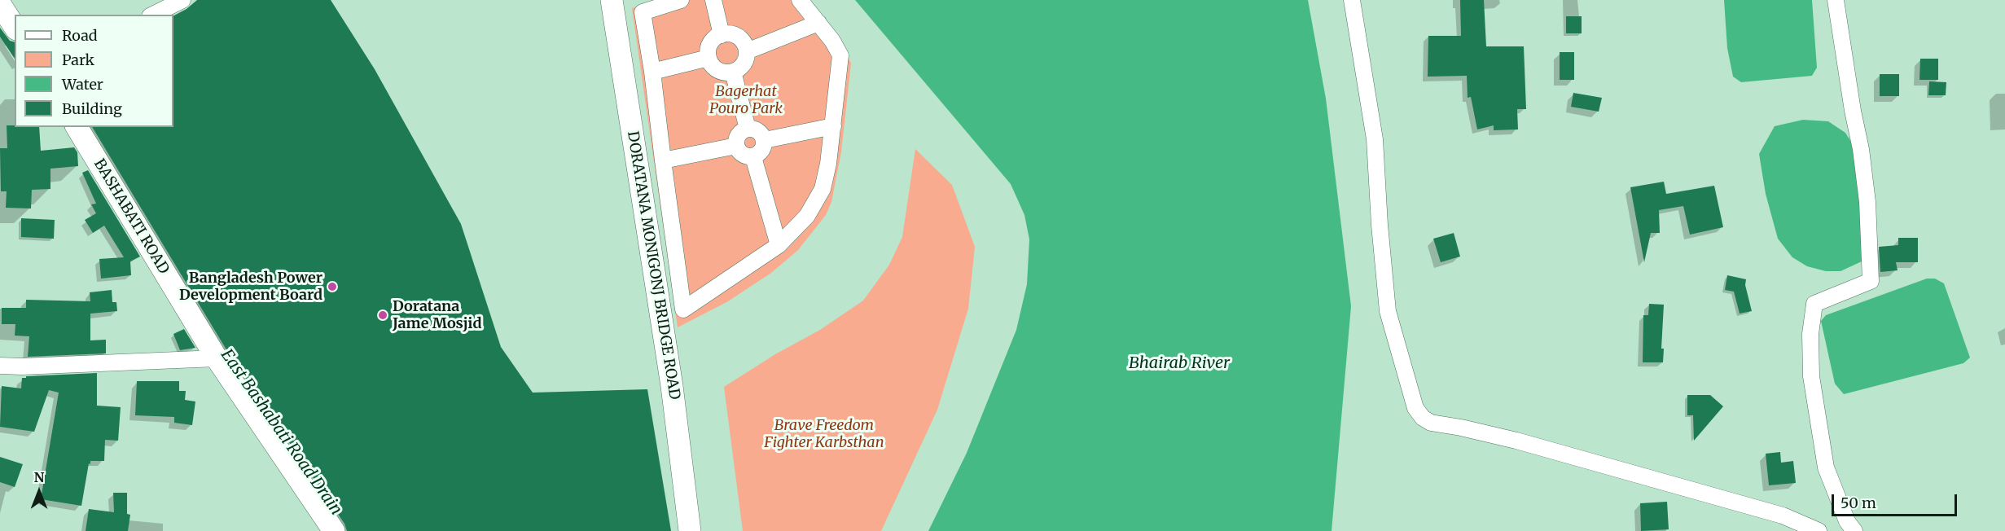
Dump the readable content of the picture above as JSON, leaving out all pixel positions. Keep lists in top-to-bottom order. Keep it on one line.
{"streets":{"main road":["BASHABATI ROAD","DORATANA MONIGONJ BRIDGE ROAD"]},"water":["Bhairab River","East Bashabati Road Drain"],"parks":["Bagerhat Pouro Park","Brave Freedom Fighter Karbsthan"],"places":["Bangladesh Power Development Board","Doratana Jame Mosjid"],"legend":["Road","Park","Water","Building"],"scale_bar":"50 m","north":"top"}
